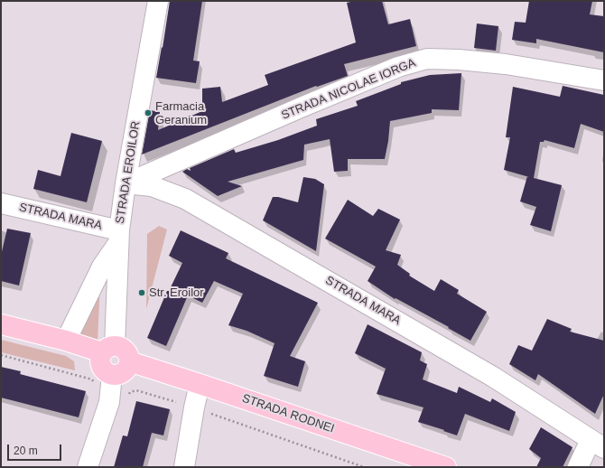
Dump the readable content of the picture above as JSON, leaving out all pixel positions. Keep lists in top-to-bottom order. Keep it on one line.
{"streets":{"main road":["STRADA RODNEI"],"street":["STRADA NICOLAE IORGA","STRADA EROILOR","STRADA MARA"]},"crossings":[["STRADA NICOLAE IORGA","STRADA EROILOR"],["STRADA NICOLAE IORGA","STRADA MARA"],["STRADA EROILOR","STRADA MARA"],["STRADA EROILOR","STRADA RODNEI"]],"places":["Farmacia Geranium","Str. Eroilor"],"scale_bar":"20 m"}
